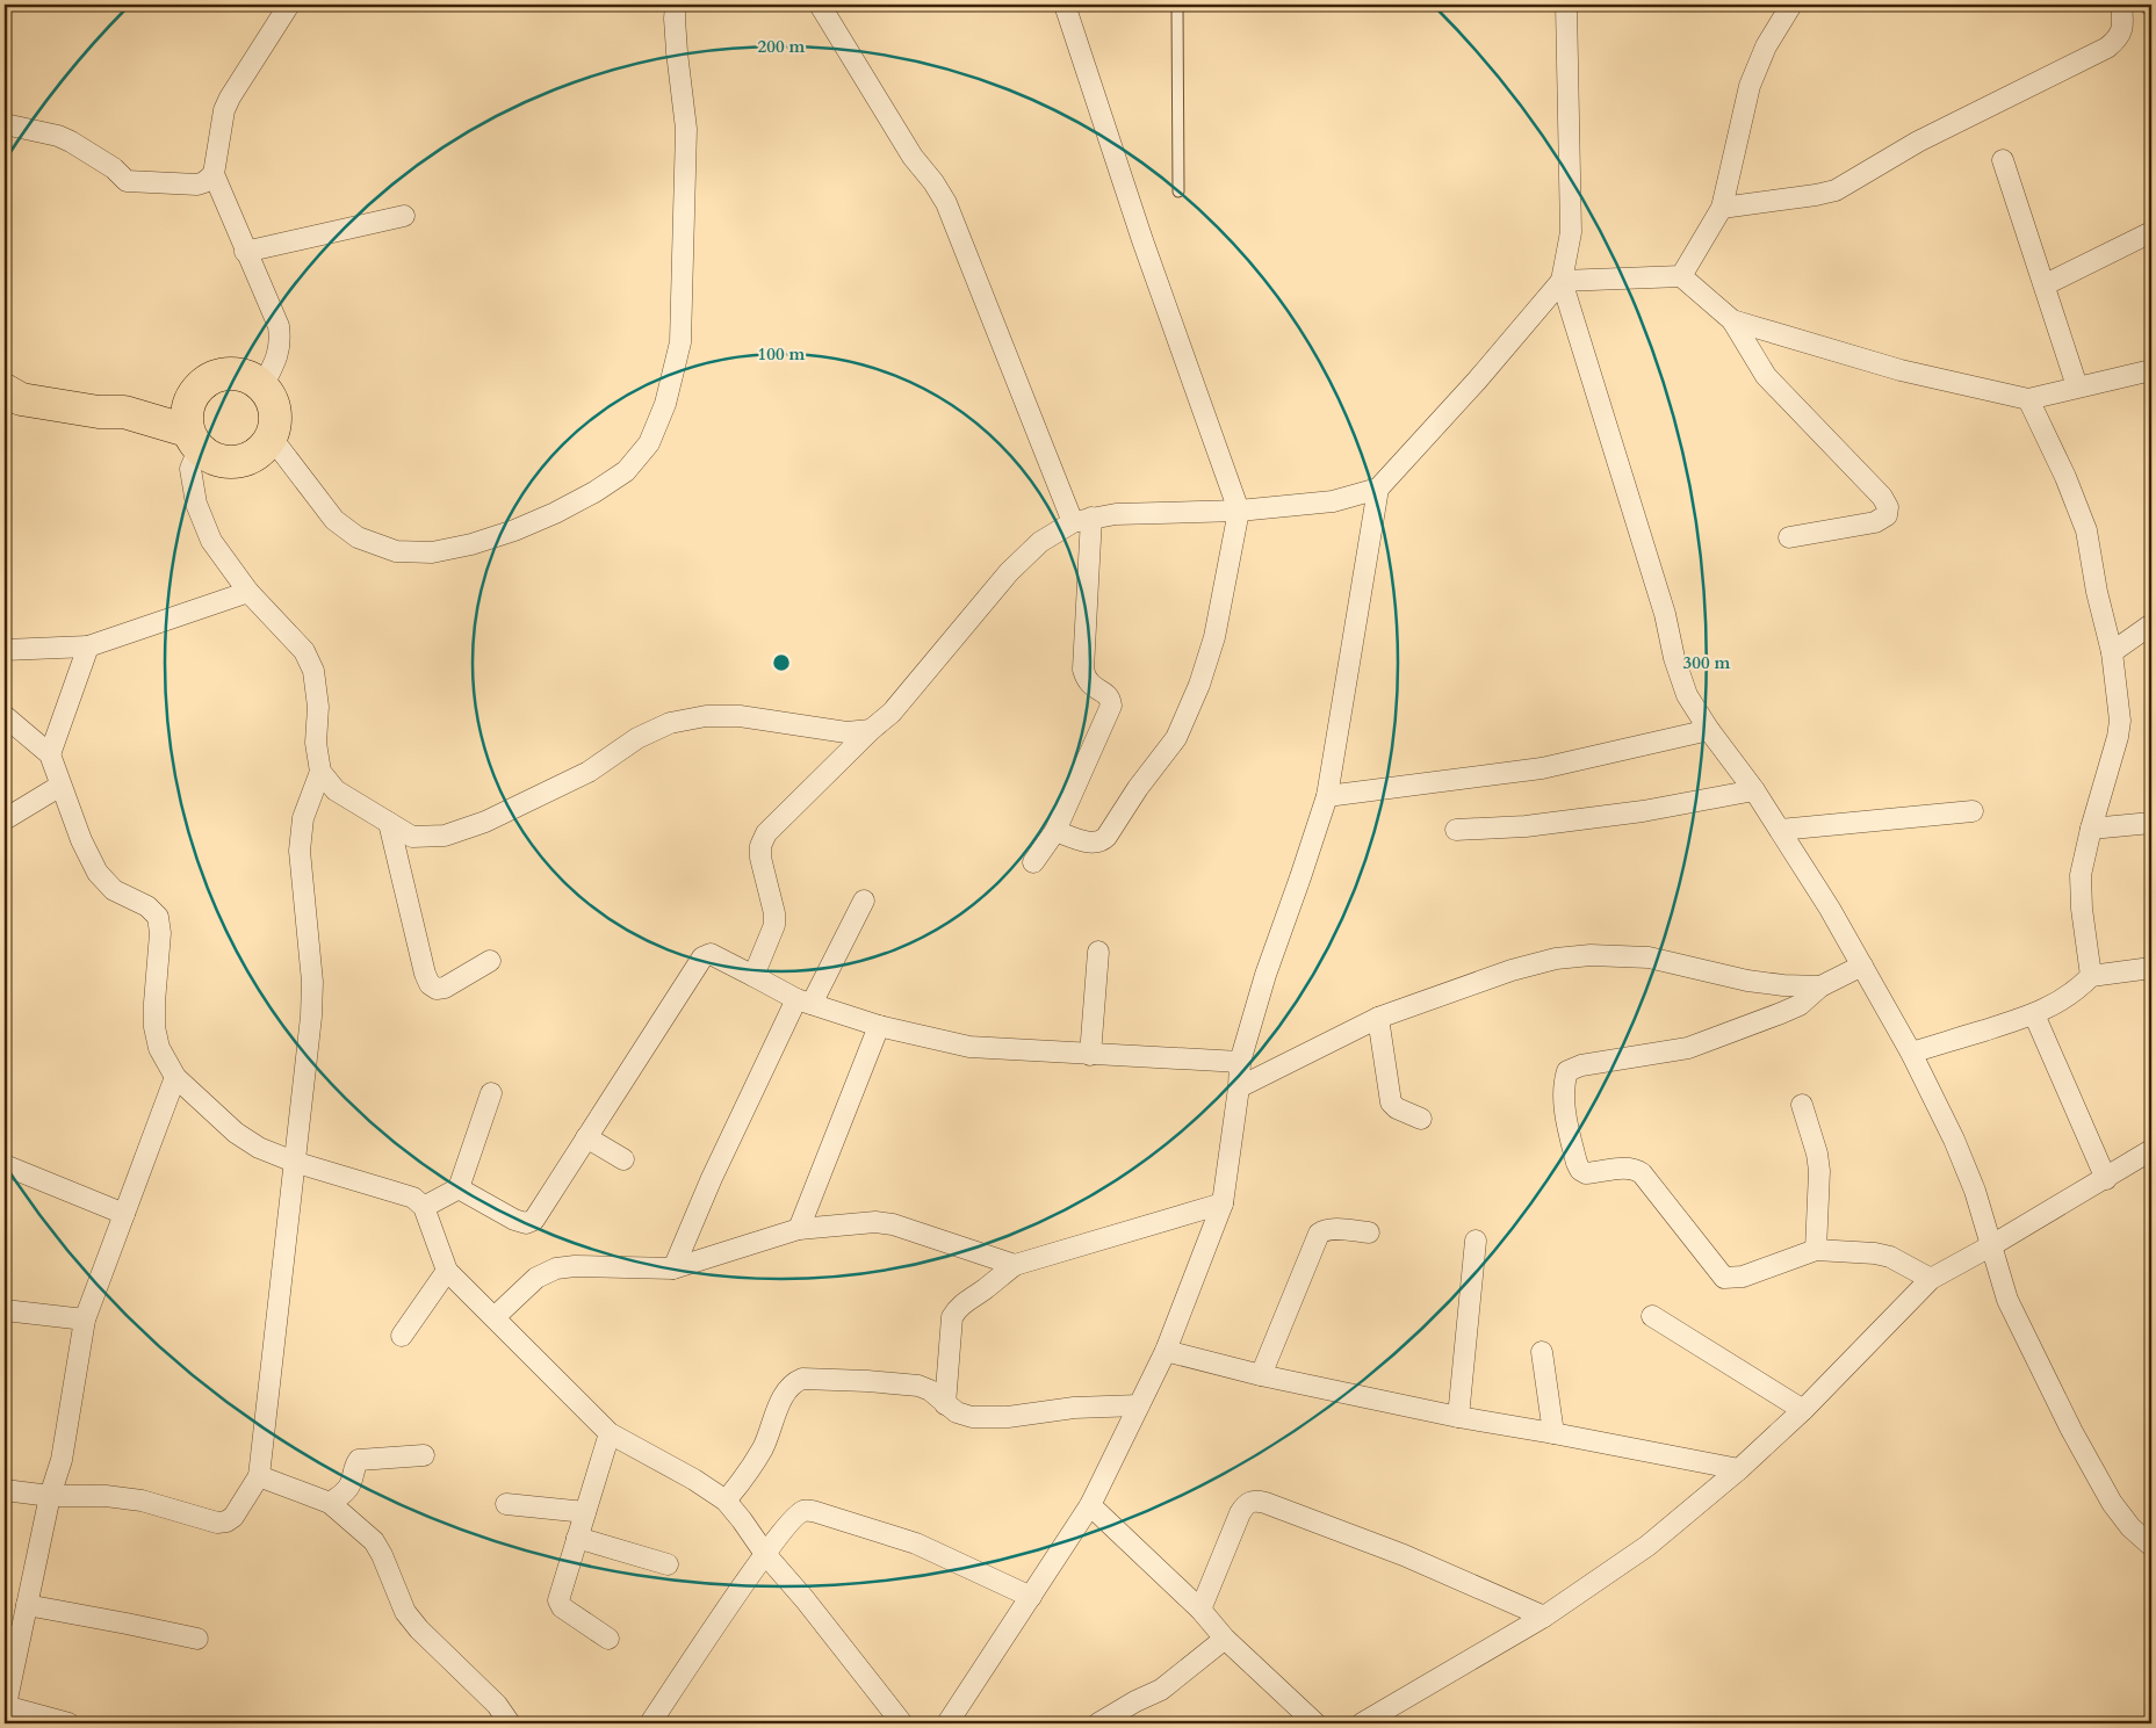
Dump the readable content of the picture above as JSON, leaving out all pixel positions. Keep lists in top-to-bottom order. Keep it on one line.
{"rings":["200 m","100 m","300 m"]}
